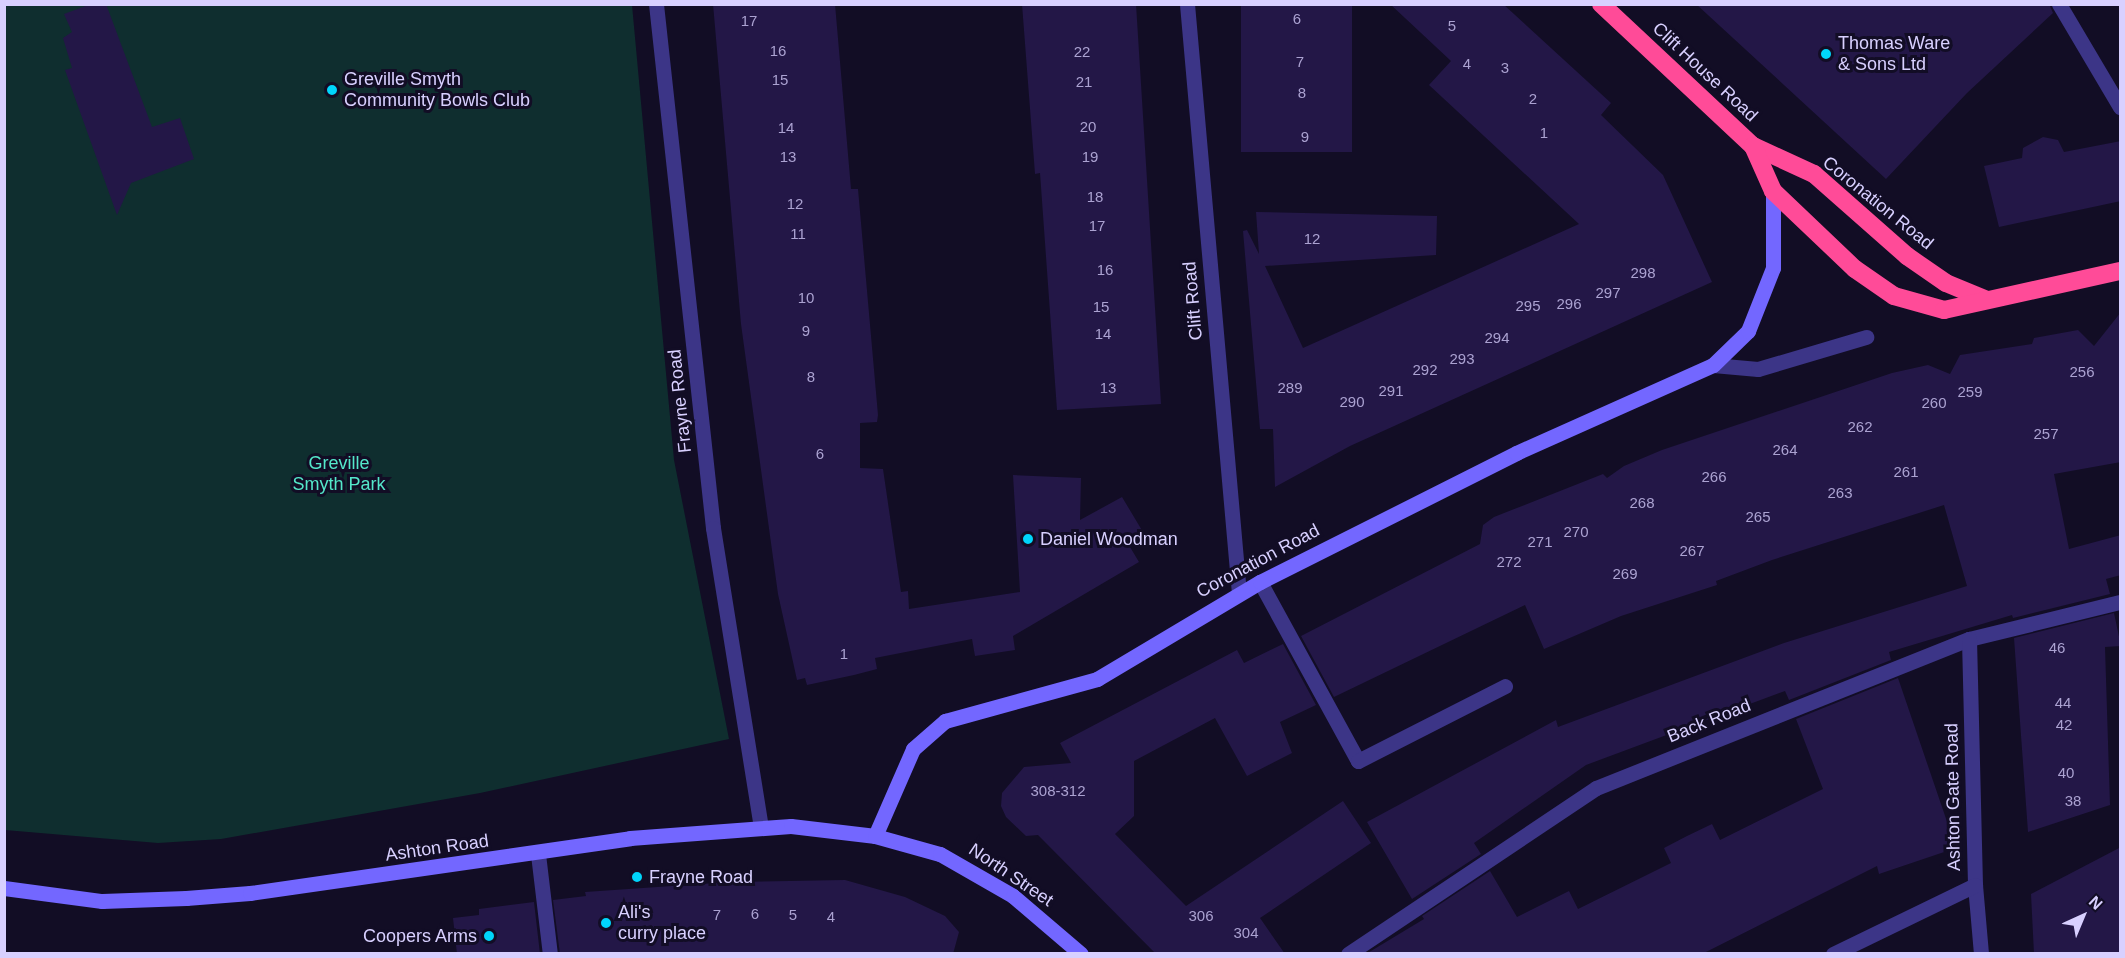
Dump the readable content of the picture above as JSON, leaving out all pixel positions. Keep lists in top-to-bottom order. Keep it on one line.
{"streets":{"highway":["Clift House Road","Coronation Road"],"main road":["Ashton Road","North Street"],"street":["Clift Road","Frayne Road","Back Road","Ashton Gate Road"]},"crossings":[["Clift House Road","Coronation Road"],["Coronation Road","Clift Road"],["Coronation Road","Ashton Road"],["Coronation Road","North Street"],["Frayne Road","Ashton Road"],["Back Road","Ashton Gate Road"],["Ashton Road","North Street"]],"parks":["Greville Smyth Park"],"places":["Thomas Ware & Sons Ltd","Greville Smyth Community Bowls Club","Daniel Woodman","Frayne Road","Ali's curry place","Coopers Arms"],"house_numbers":["6","17","5","16","22","7","4","3","15","21","8","2","20","14","1","9","13","19","18","12","17","11","12","16","298","297","10","296","295","15","9","14","294","293","292","256","8","13","289","291","259","290","260","262","257","264","6","261","266","263","268","265","270","271","267","272","269","46","1","44","42","40","308-312","38","6","7","5","306","4","304"],"north":"top right"}
